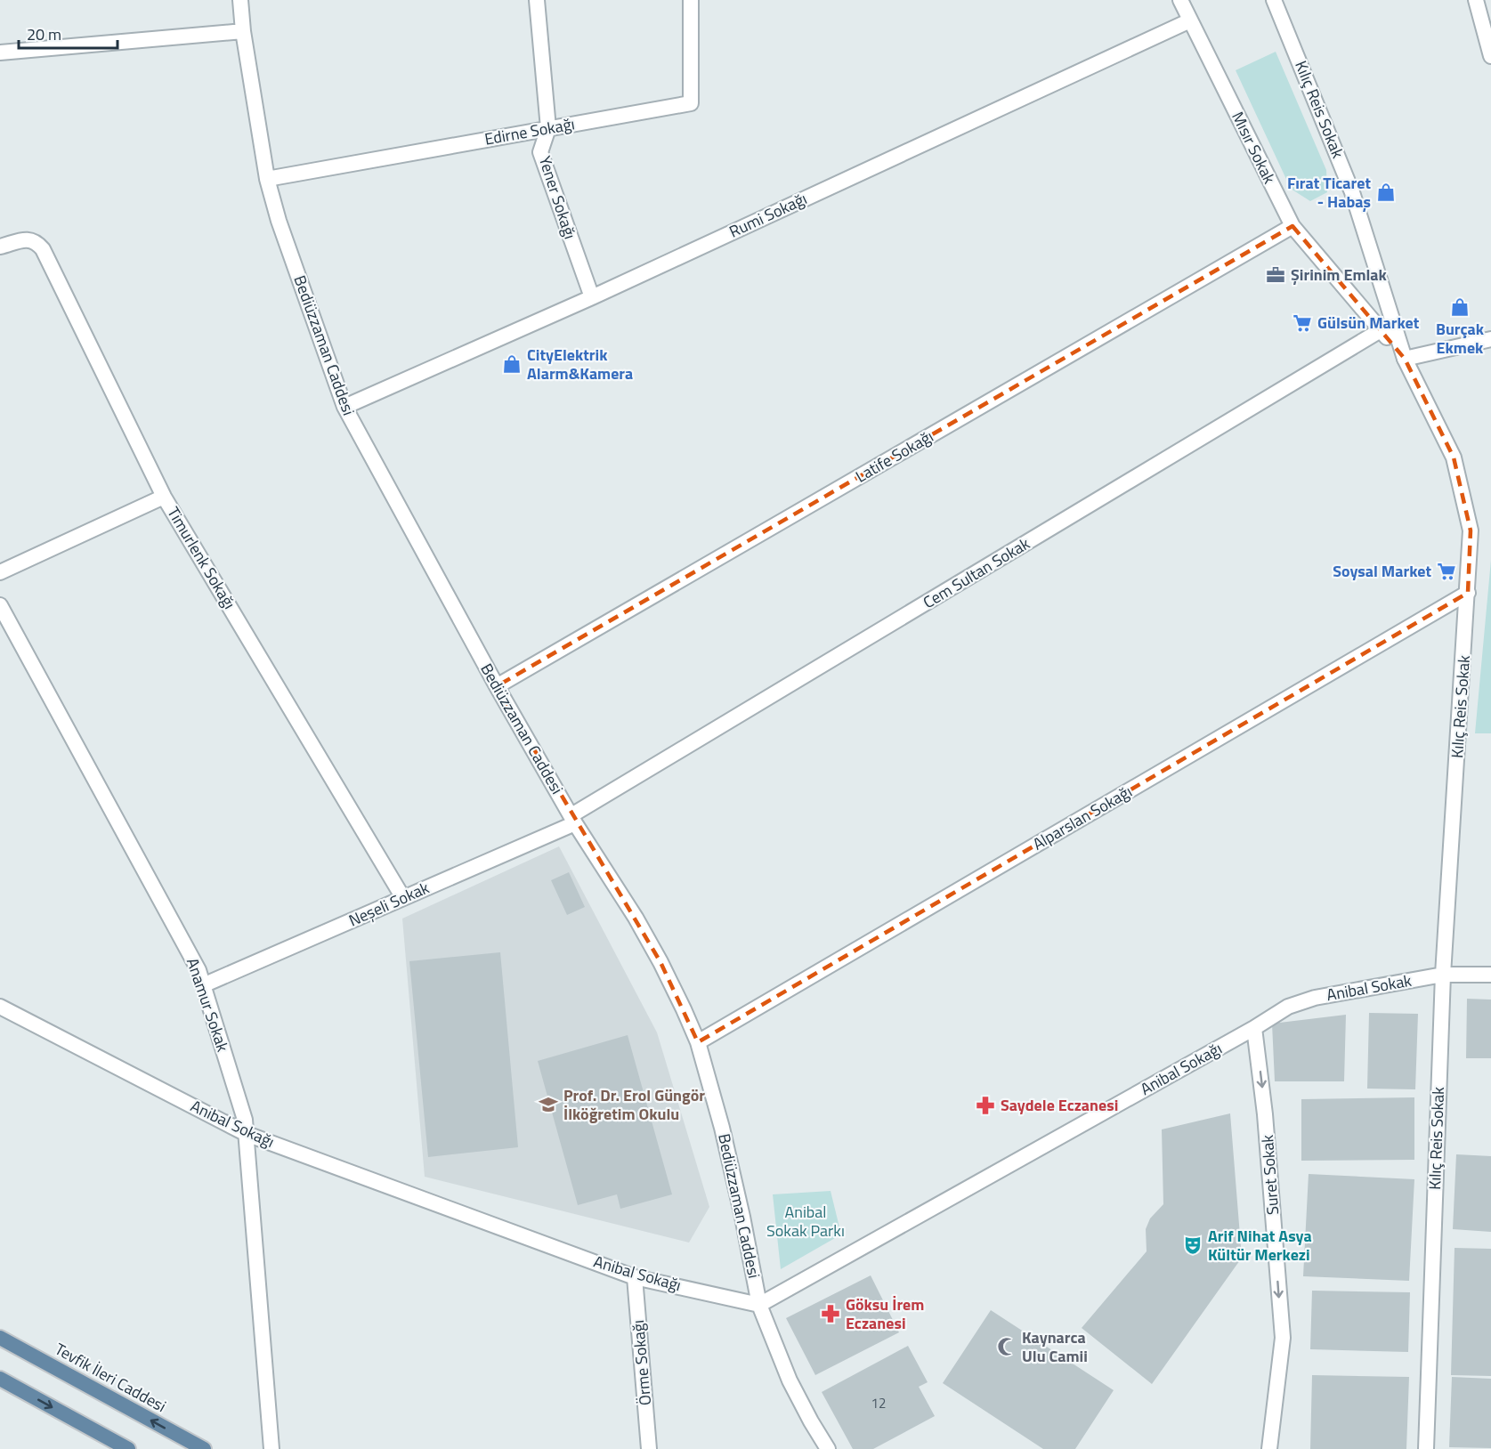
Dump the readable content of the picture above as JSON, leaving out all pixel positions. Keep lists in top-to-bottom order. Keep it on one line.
{"streets":{"main road":["Tevfik İleri Caddesi"],"street":["Kılıç Reis Sokak","Edirne Sokağı","Mısır Sokak","Yener Sokağı","Rumi Sokağı","Bediüzzaman Caddesi","Latife Sokağı","Timurlenk Sokağı","Cem Sultan Sokak","Alparslan Sokağı","Neşeli Sokak","Anibal Sokak","Anamur Sokak","Anibal Sokağı","Suret Sokak","Örme Sokağı"]},"crossings":[["Kılıç Reis Sokak","Mısır Sokak"],["Kılıç Reis Sokak","Alparslan Sokağı"],["Kılıç Reis Sokak","Anibal Sokak"],["Edirne Sokağı","Yener Sokağı"],["Edirne Sokağı","Bediüzzaman Caddesi"],["Mısır Sokak","Rumi Sokağı"],["Mısır Sokak","Latife Sokağı"],["Mısır Sokak","Cem Sultan Sokak"],["Yener Sokağı","Rumi Sokağı"],["Rumi Sokağı","Bediüzzaman Caddesi"],["Bediüzzaman Caddesi","Latife Sokağı"],["Bediüzzaman Caddesi","Cem Sultan Sokak"],["Bediüzzaman Caddesi","Alparslan Sokağı"],["Bediüzzaman Caddesi","Neşeli Sokak"],["Bediüzzaman Caddesi","Anibal Sokağı"],["Timurlenk Sokağı","Neşeli Sokak"],["Cem Sultan Sokak","Neşeli Sokak"],["Neşeli Sokak","Anamur Sokak"],["Anibal Sokak","Anibal Sokağı"],["Anibal Sokak","Suret Sokak"],["Anamur Sokak","Anibal Sokağı"],["Anibal Sokağı","Suret Sokak"],["Anibal Sokağı","Örme Sokağı"]],"one_way":["Suret Sokak"],"parks":["Anibal Sokak Parkı"],"places":{"shop":["Fırat Ticaret - Habaş","Burçak Ekmek","CityElektrik Alarm&Kamera"],"office":["Şirinim Emlak"],"supermarket":["Gülsün Market","Soysal Market"],"school or university":["Prof. Dr. Erol Güngör İlköğretim Okulu"],"pharmacy":["Saydele Eczanesi","Göksu İrem Eczanesi"],"theatre":["Arif Nihat Asya Kültür Merkezi"],"mosque":["Kaynarca Ulu Camii"]},"house_numbers":["12"],"scale_bar":"20 m"}
